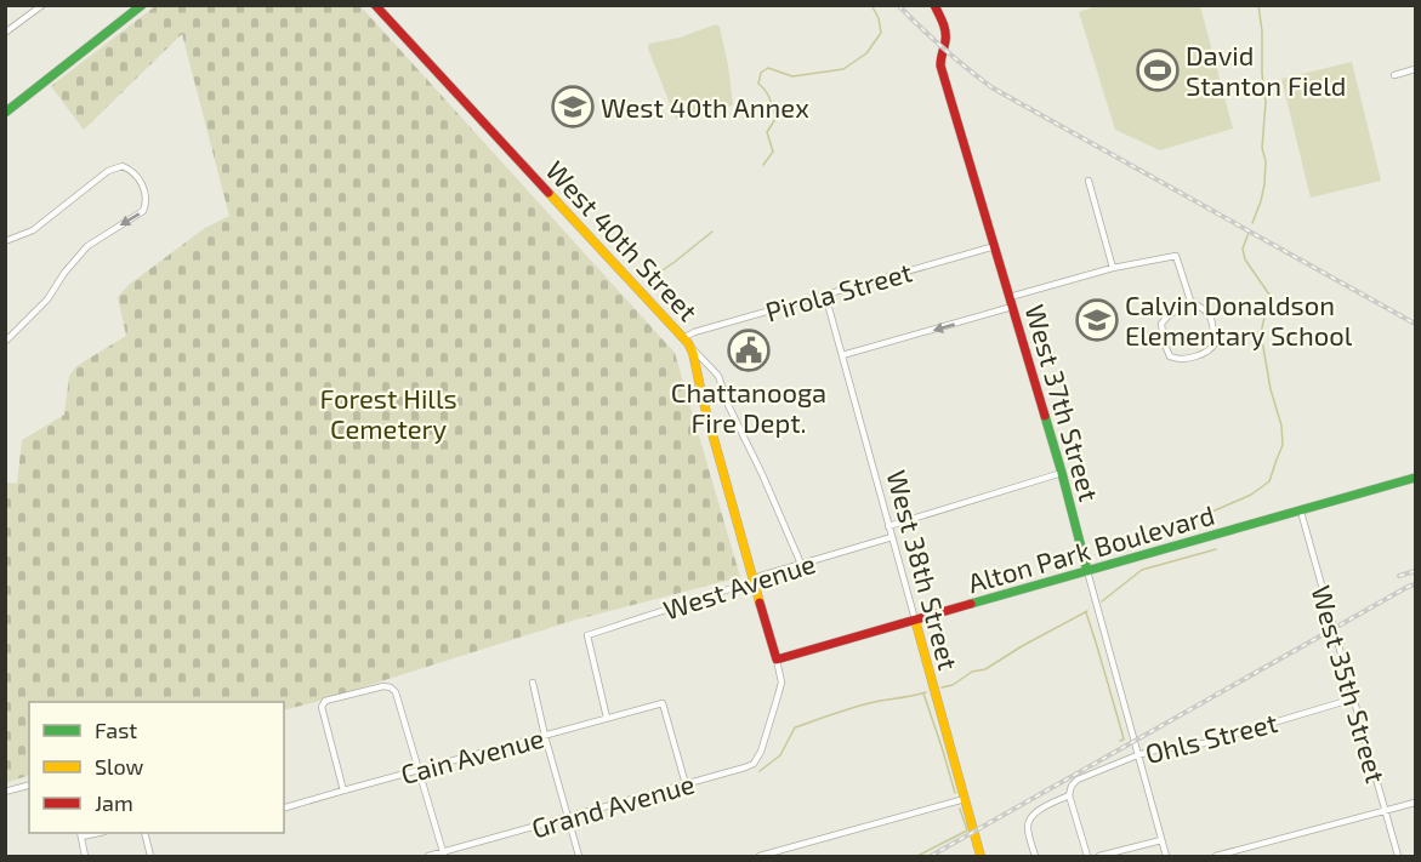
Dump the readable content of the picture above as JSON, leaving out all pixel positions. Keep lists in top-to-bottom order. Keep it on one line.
{"streets":{"main road":["West 40th Street","West 37th Street","Alton Park Boulevard","West 38th Street"],"street":["Pirola Street","West Avenue","West 35th Street","Ohls Street","Cain Avenue","Grand Avenue"]},"crossings":[["West 40th Street","Pirola Street"],["West 40th Street","Alton Park Boulevard"],["West 40th Street","West Avenue"],["West 40th Street","Grand Avenue"],["Pirola Street","West 37th Street"],["Pirola Street","West 38th Street"],["West 37th Street","Alton Park Boulevard"],["West 37th Street","Ohls Street"],["Alton Park Boulevard","West 38th Street"],["Alton Park Boulevard","West 35th Street"],["West 38th Street","West Avenue"],["West Avenue","Cain Avenue"],["West 35th Street","Ohls Street"],["Cain Avenue","Grand Avenue"]],"parks":["Forest Hills Cemetery"],"places":{"sports":["David Stanton Field"],"school or university":["West 40th Annex","Calvin Donaldson Elementary School"],"public building":["Chattanooga Fire Dept."]},"legend":["Fast","Slow","Jam"]}
